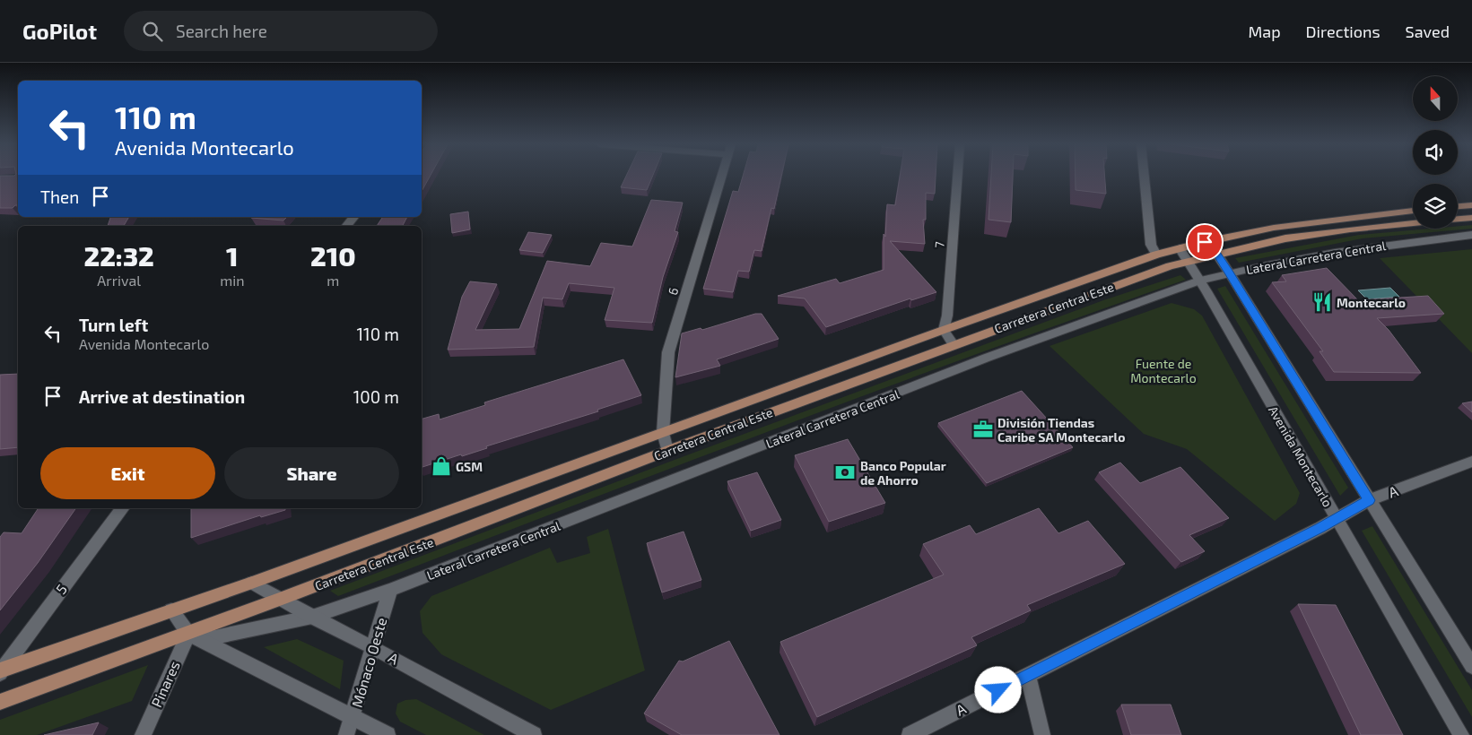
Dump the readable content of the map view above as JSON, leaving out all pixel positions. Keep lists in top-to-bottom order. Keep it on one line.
{"streets":{"main road":["Carretera Central Este"],"street":["7","Lateral Carretera Central","6","Avenida Montecarlo","A","5","Mónaco Oeste","Pinares"]},"crossings":[["7","Carretera Central Este"],["Lateral Carretera Central","Carretera Central Este"],["Lateral Carretera Central","Avenida Montecarlo"],["Lateral Carretera Central","A"],["Lateral Carretera Central","Mónaco Oeste"],["Lateral Carretera Central","Pinares"],["6","Carretera Central Este"],["Carretera Central Este","Avenida Montecarlo"],["Carretera Central Este","A"],["Carretera Central Este","5"],["Carretera Central Este","Pinares"],["Avenida Montecarlo","A"],["A","Mónaco Oeste"]],"parks":["Fuente de Montecarlo"],"places":{"restaurant":["Montecarlo"],"office":["División Tiendas Caribe SA Montecarlo"],"shop":["GSM"],"bank":["Banco Popular de Ahorro"]},"north":"top","page":{"header":"GoPilot","search":"Search here","nav":["Map","Directions","Saved"],"turn":["110 m","Avenida Montecarlo"],"then":"Then","eta":["22:32","Arrival","1","min","210","m"],"list":[{"name":"Turn left","note":"Avenida Montecarlo","value":"110 m"},{"name":"Arrive at destination","value":"100 m"}],"buttons":["Exit","Share"]}}
